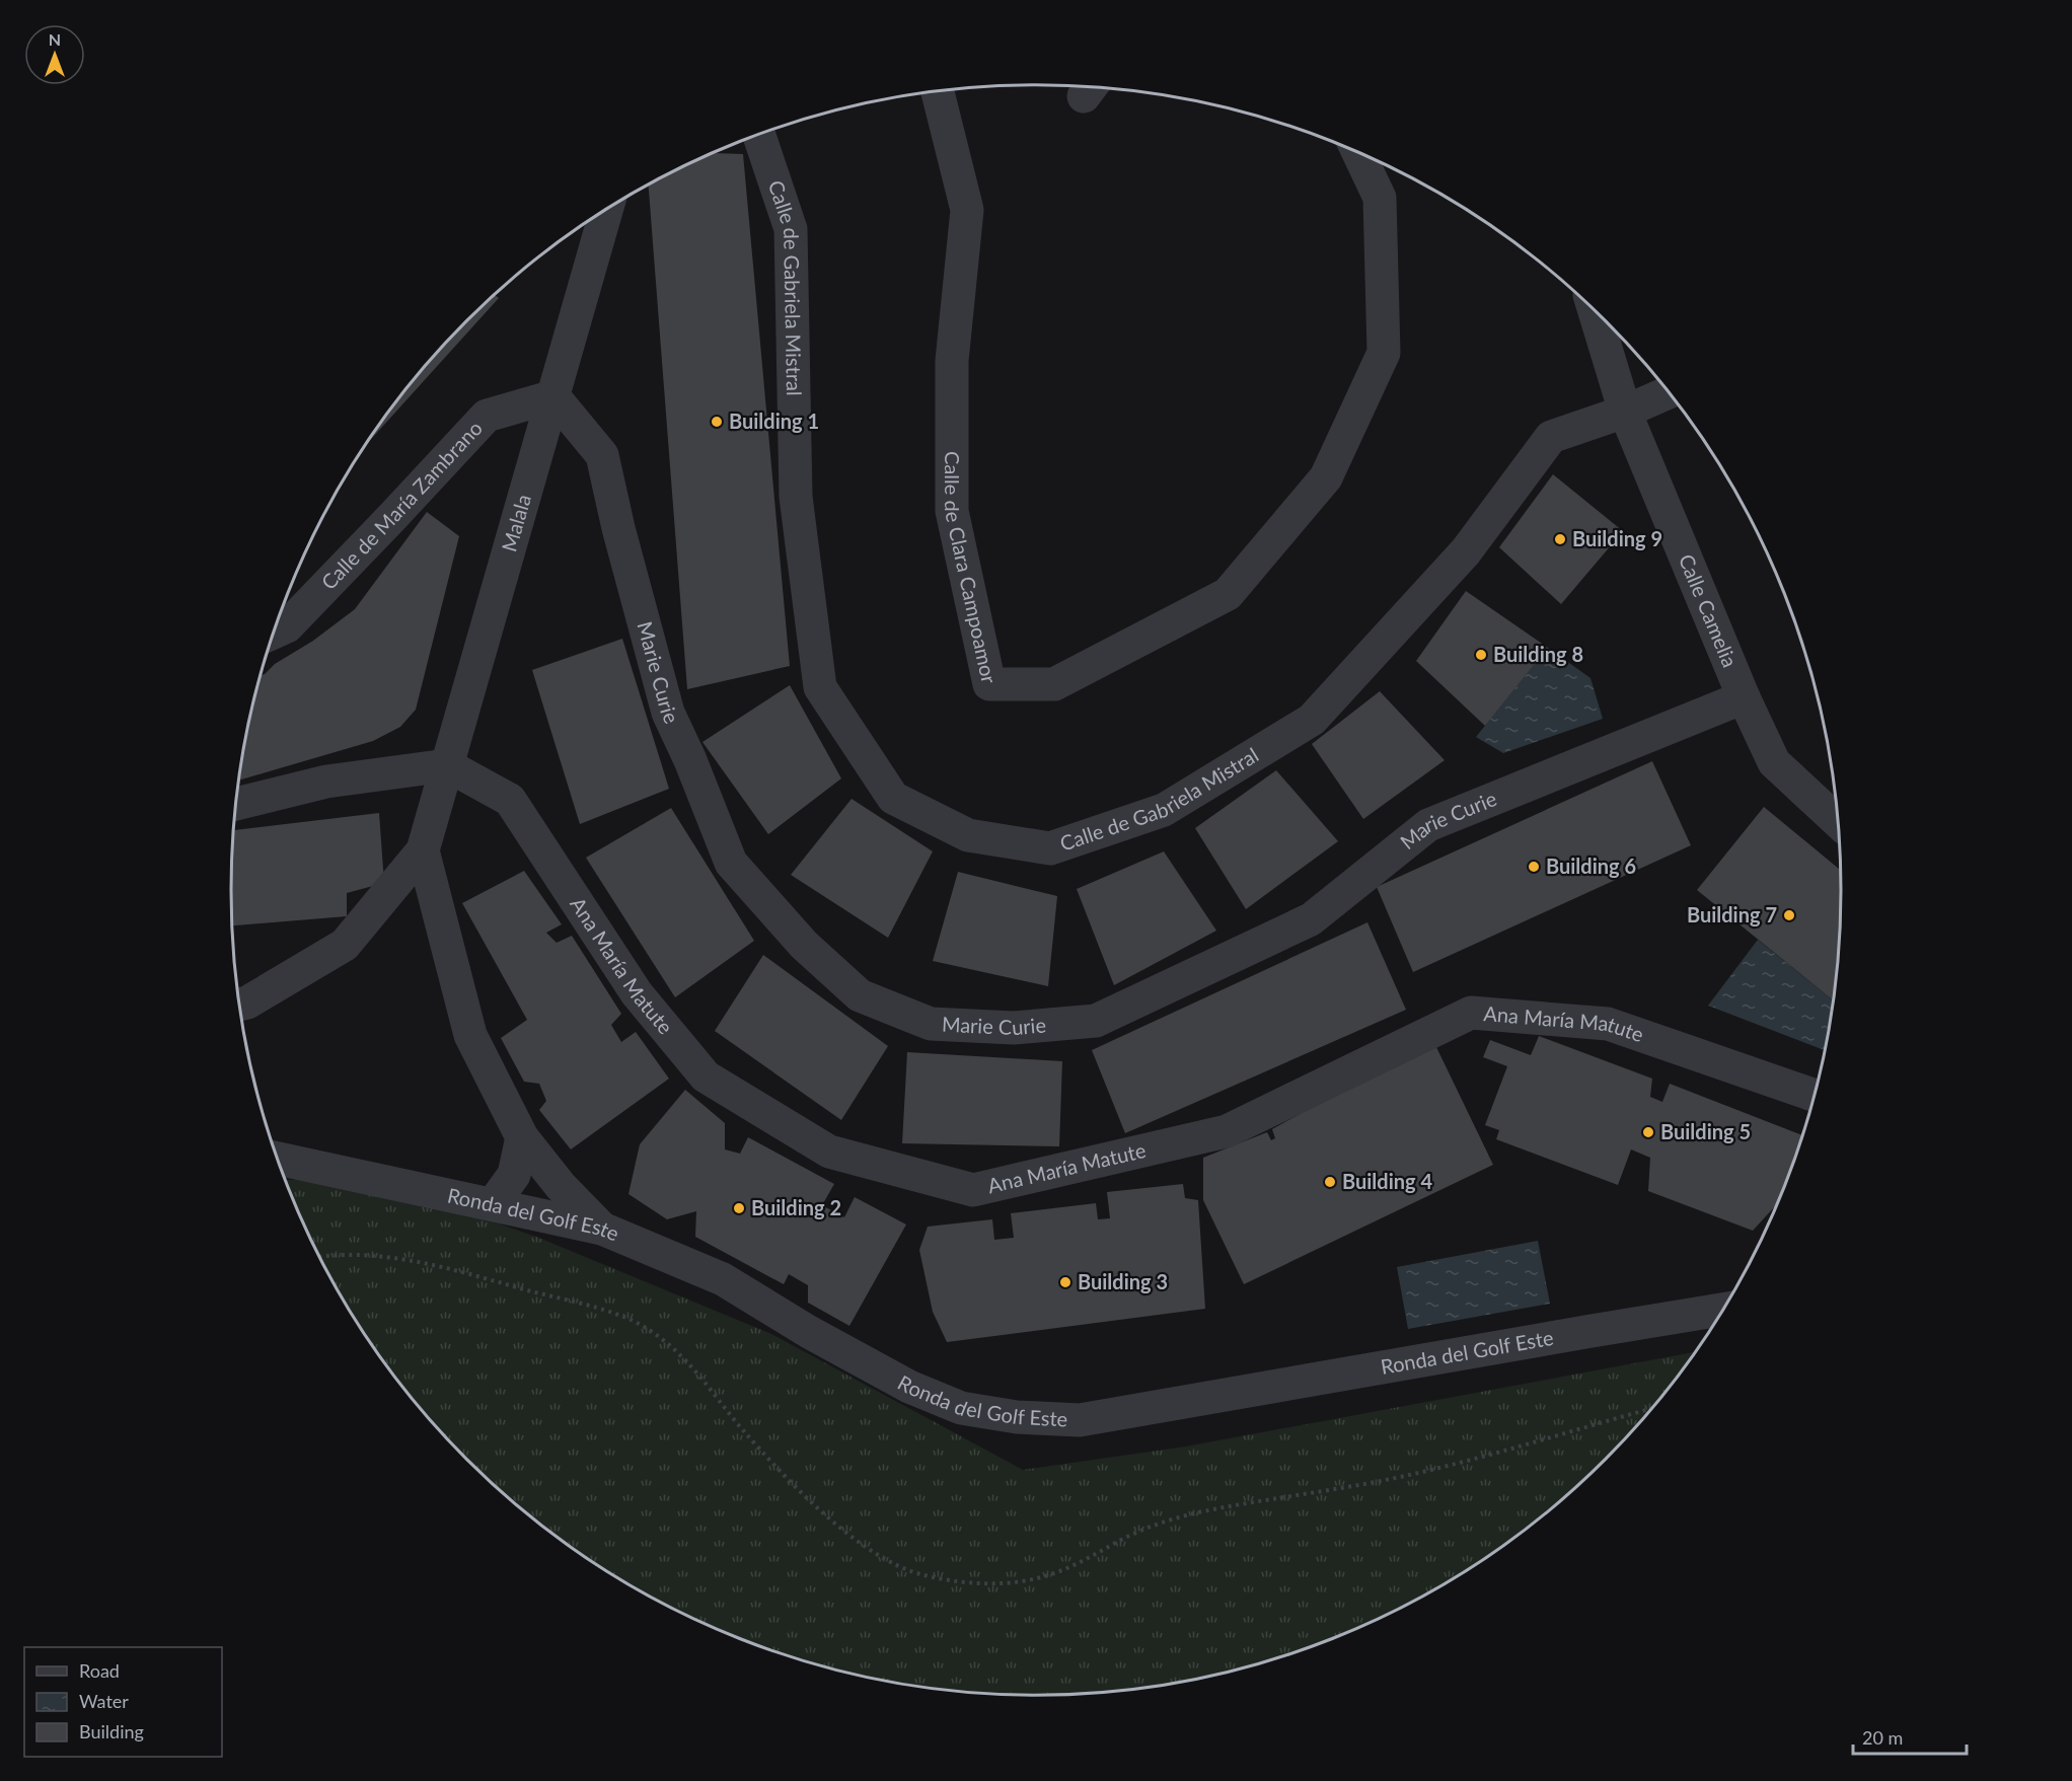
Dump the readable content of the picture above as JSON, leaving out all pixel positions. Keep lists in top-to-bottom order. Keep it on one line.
{"streets":{"street":["Calle de Gabriela Mistral","Calle de María Zambrano","Malala","Calle de Clara Campoamor","Calle Camelia","Marie Curie","Ana María Matute","Ronda del Golf Este"]},"crossings":[["Calle de Gabriela Mistral","Calle Camelia"],["Calle de María Zambrano","Malala"],["Calle de María Zambrano","Marie Curie"],["Malala","Marie Curie"],["Malala","Ana María Matute"],["Calle Camelia","Marie Curie"]],"places":["Building 1","Building 9","Building 8","Building 6","Building 7","Building 5","Building 4","Building 2","Building 3"],"legend":["Road","Water","Building"],"scale_bar":"20 m","north":"top"}
